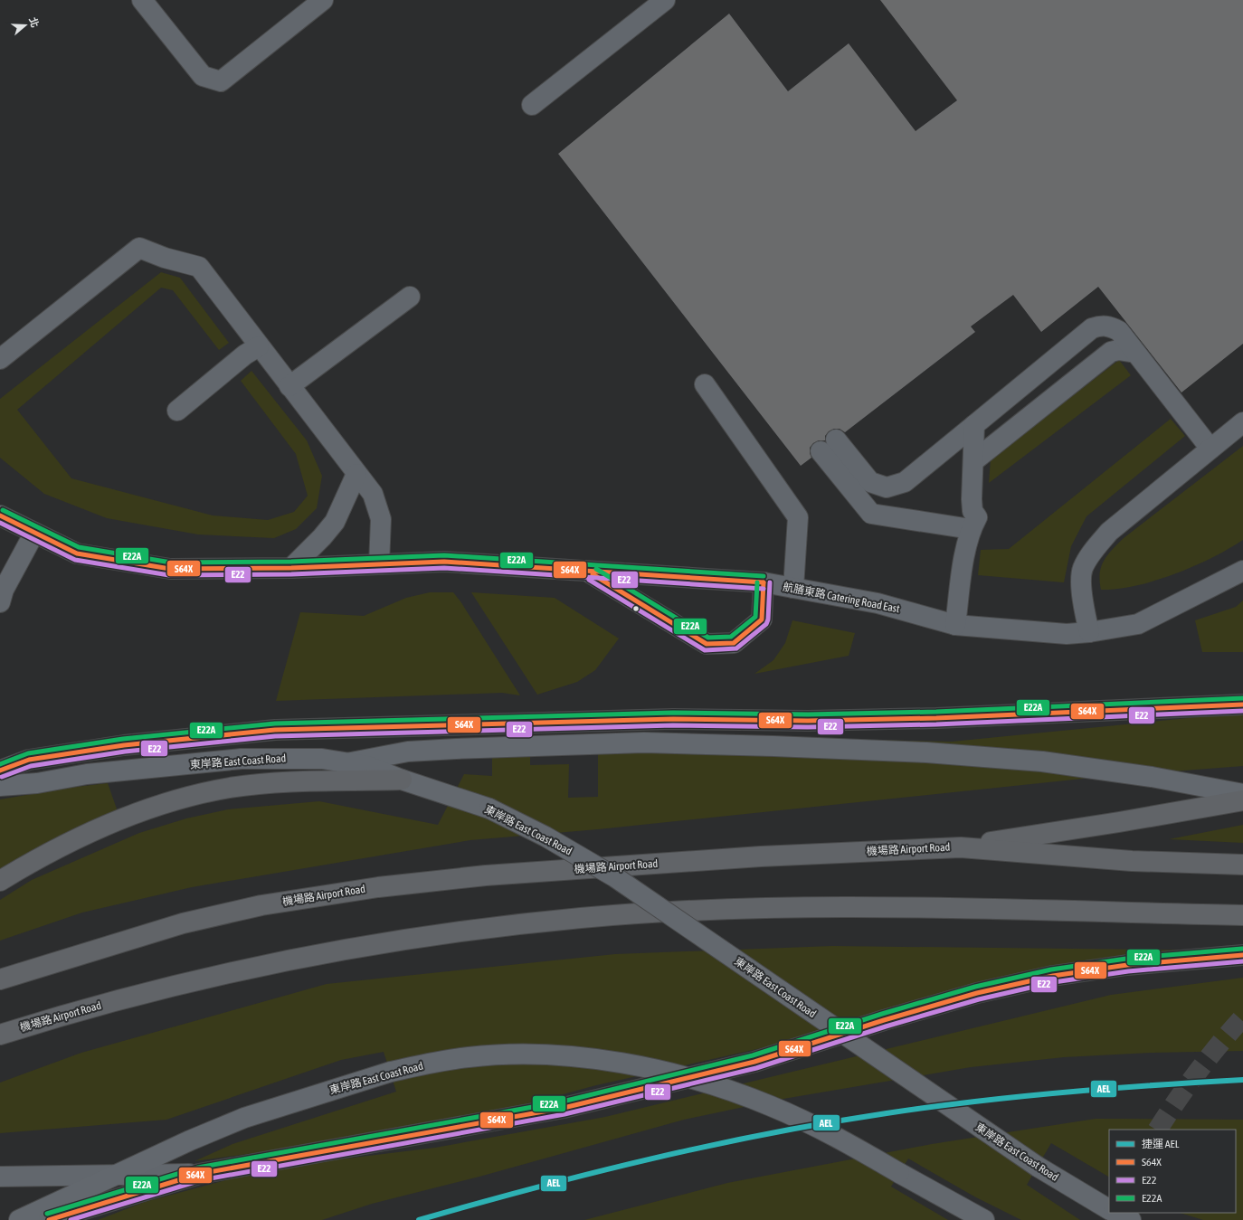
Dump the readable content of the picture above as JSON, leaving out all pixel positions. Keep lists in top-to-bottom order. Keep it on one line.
{"streets":{"highway":["機場路 Airport Road"],"main road":["東岸路 East Coast Road"],"street":["航膳東路 Catering Road East"]},"lines":["transit line E22A","transit line S64X","transit line E22","metro line AEL"],"legend":["捷運 AEL","S64X","E22","E22A"],"north":"right"}
